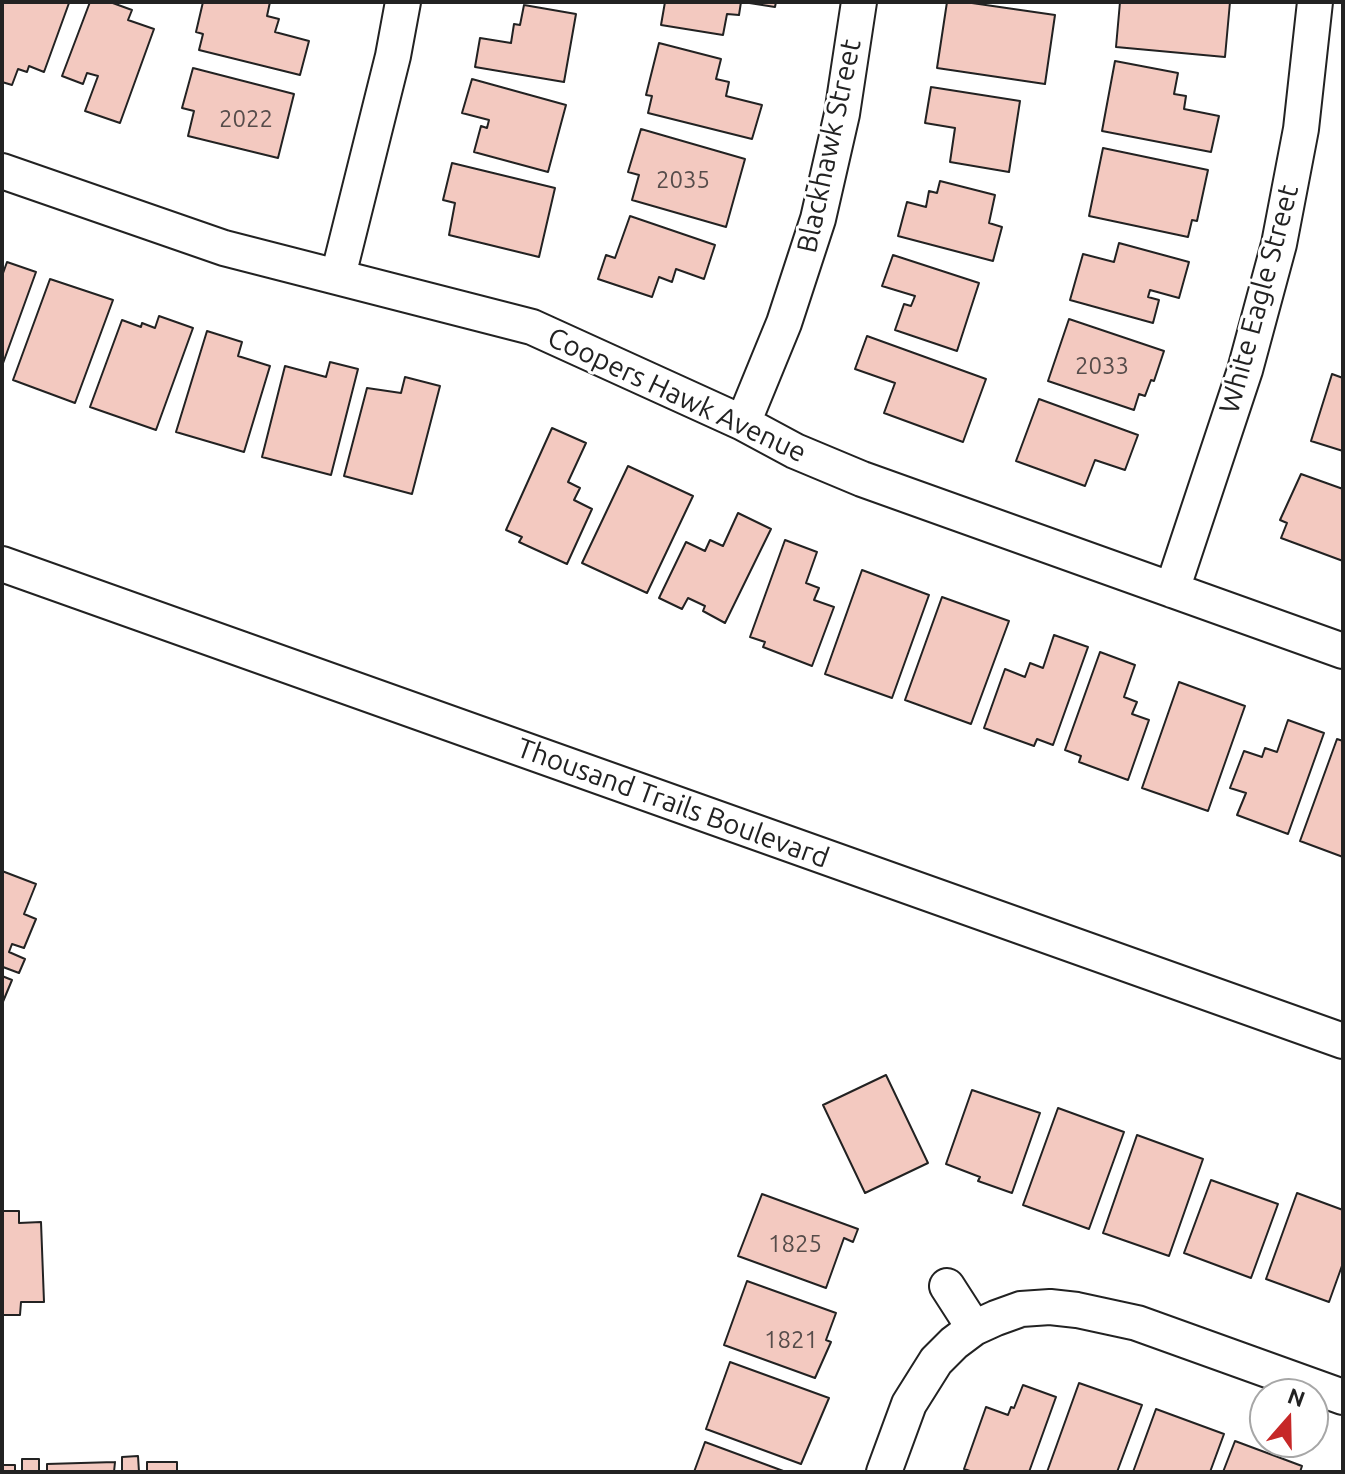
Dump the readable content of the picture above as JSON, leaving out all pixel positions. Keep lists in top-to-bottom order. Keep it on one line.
{"streets":{"street":["Blackhawk Street","White Eagle Street","Coopers Hawk Avenue","Thousand Trails Boulevard"]},"crossings":[["Blackhawk Street","Coopers Hawk Avenue"],["White Eagle Street","Coopers Hawk Avenue"]],"house_numbers":["2022","2035","2033","1825","1821"],"north":"top"}
